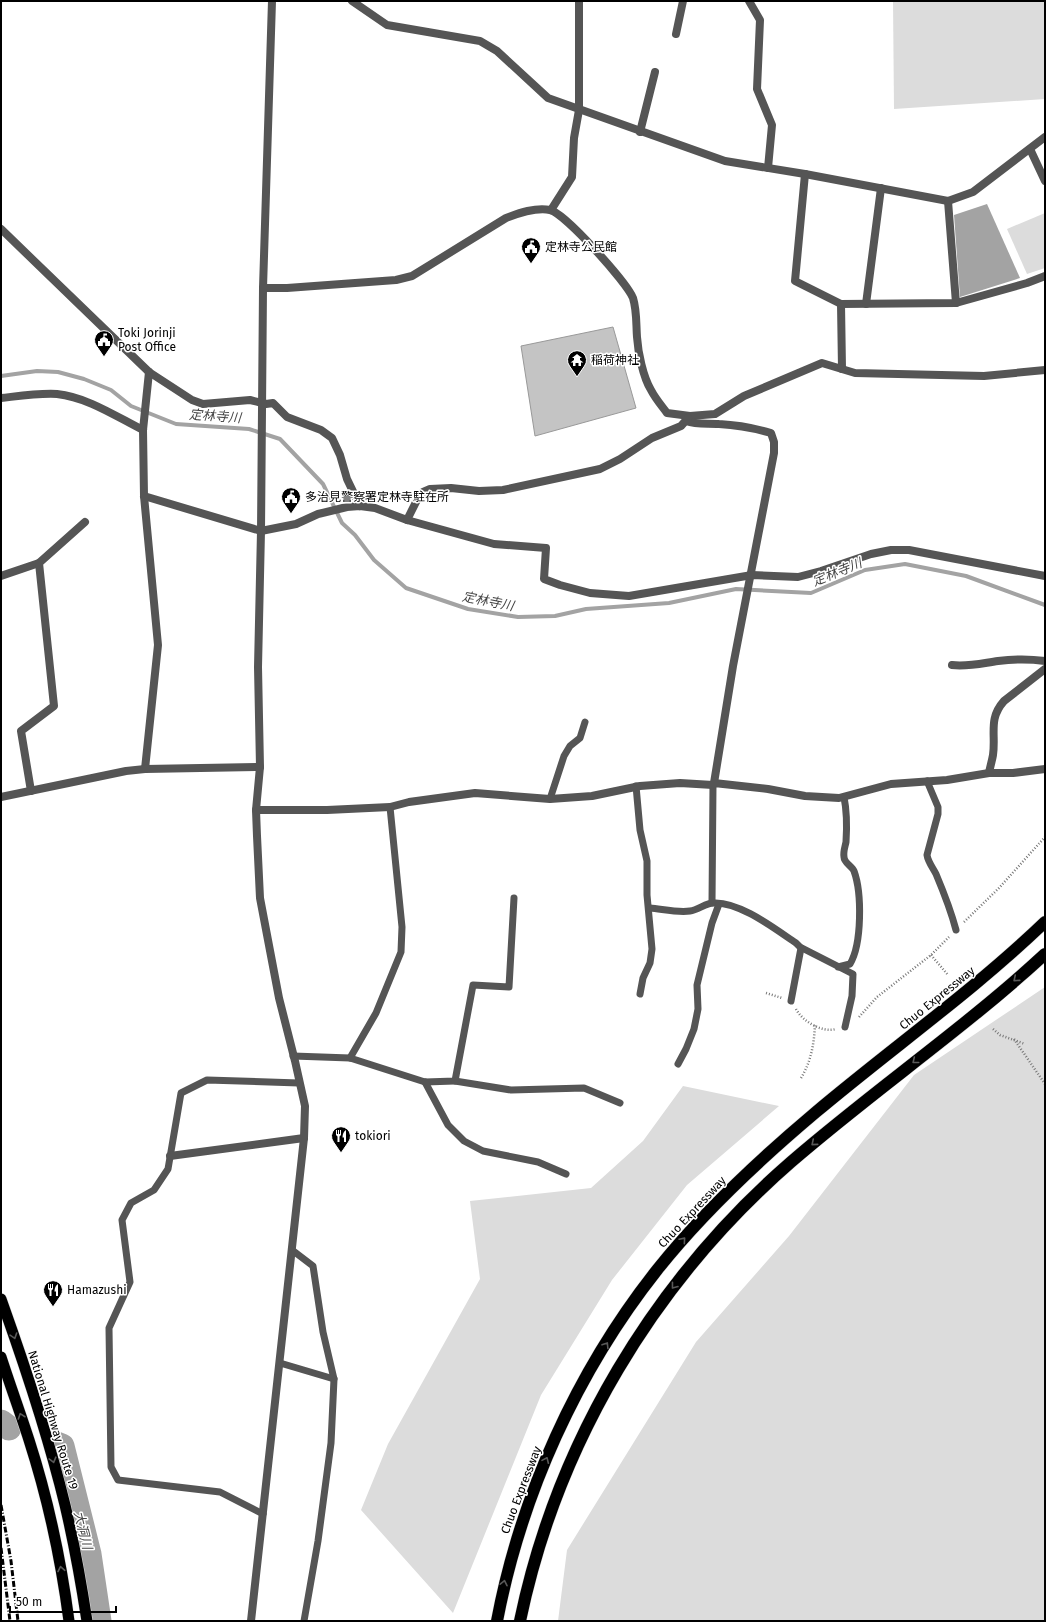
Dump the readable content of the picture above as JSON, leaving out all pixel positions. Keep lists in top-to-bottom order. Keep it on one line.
{"streets":{"highway":["Chuo Expressway","National Highway Route 19"]},"water":["定林寺川","大洞川"],"places":{"public building":["定林寺公民館","Toki Jorinji Post Office","多治見警察署定林寺駐在所"],"temple":["稲荷神社"],"restaurant":["tokiori","Hamazushi"]},"scale_bar":"50 m"}
